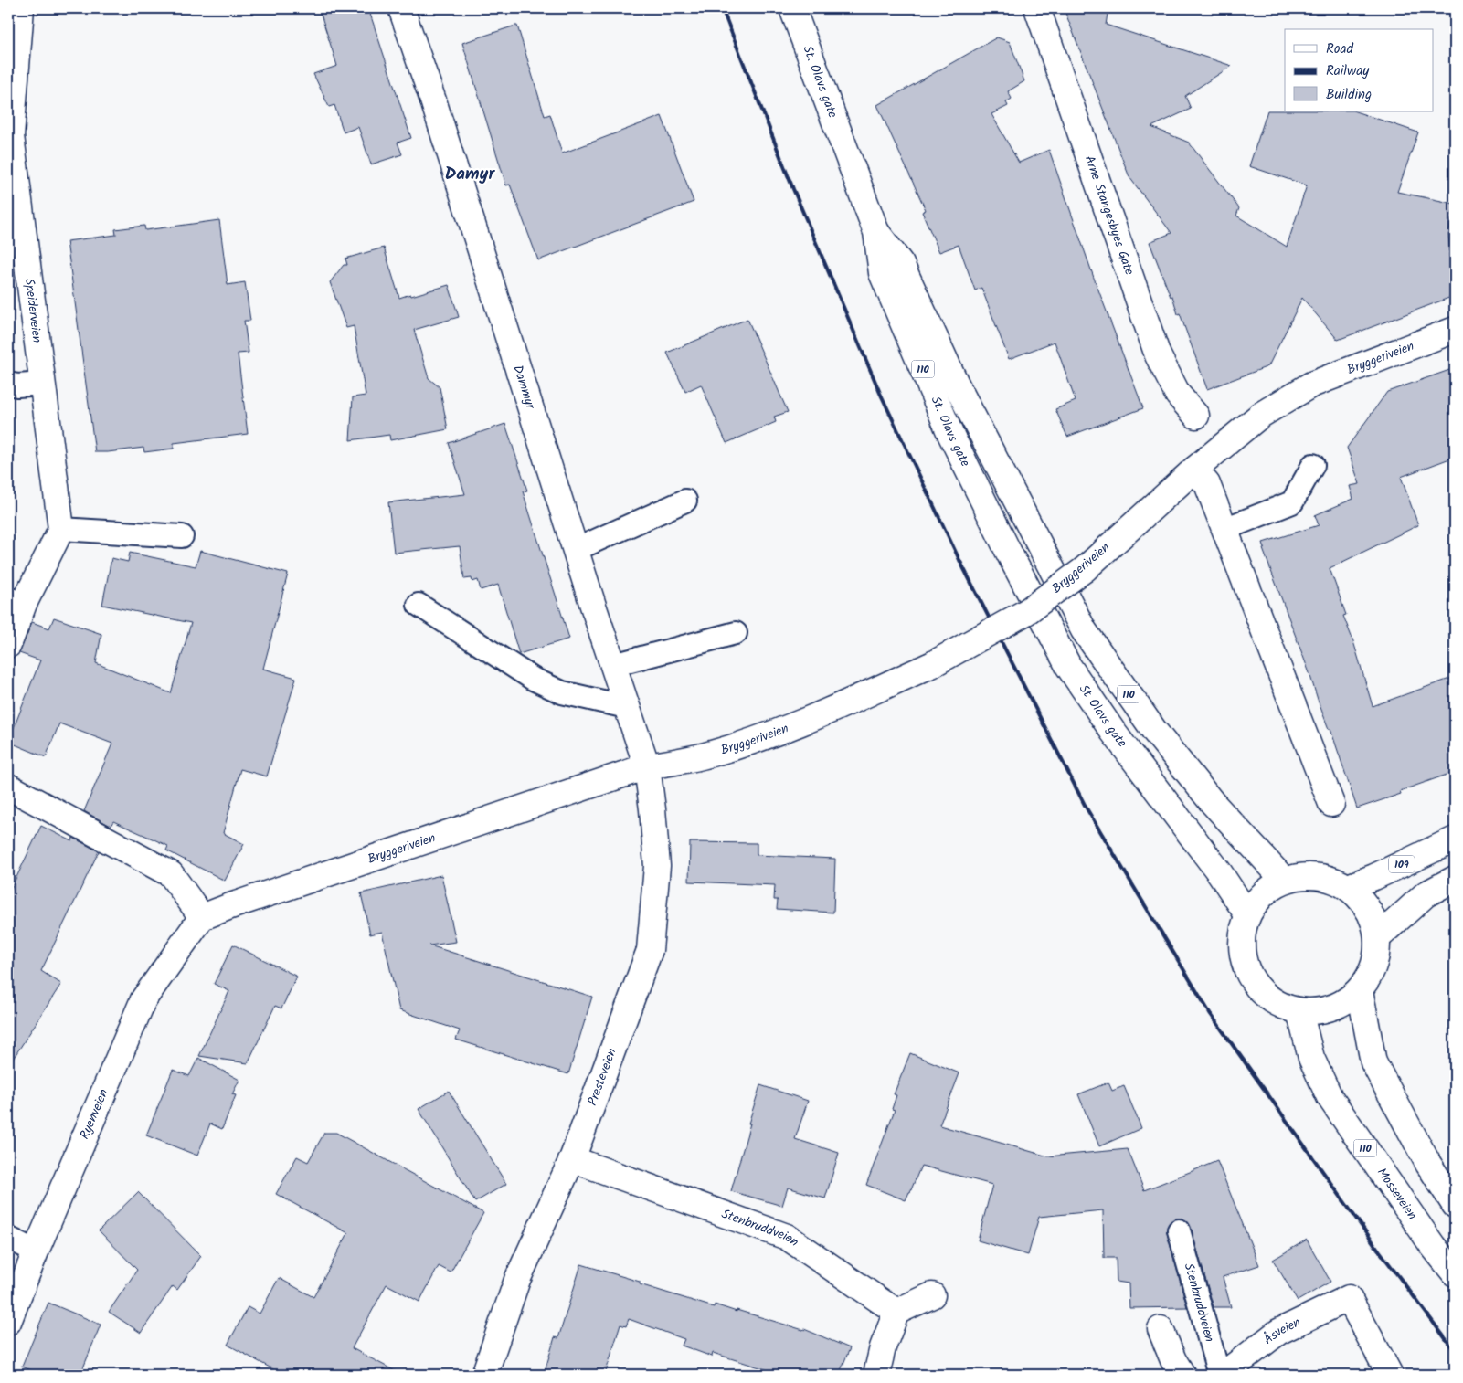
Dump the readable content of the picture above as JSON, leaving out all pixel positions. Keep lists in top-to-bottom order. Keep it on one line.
{"streets":{"main road":["St. Olavs gate","Arne Stangesbyes Gate","Speiderveien","Bryggeriveien","110","Dammyr","St Olavs gate","109","Presteveien","Ryenveien","Mosseveien","Stenbruddveien","Åsveien"]},"crossings":[["St. Olavs gate","St Olavs gate"],["St. Olavs gate","109"],["St. Olavs gate","Mosseveien"],["Bryggeriveien","Dammyr"],["Bryggeriveien","Presteveien"],["Bryggeriveien","Ryenveien"],["Dammyr","Presteveien"],["St Olavs gate","109"],["St Olavs gate","Mosseveien"],["109","Mosseveien"],["Presteveien","Stenbruddveien"]],"districts":["Damyr"],"legend":["Road","Railway","Building"]}
